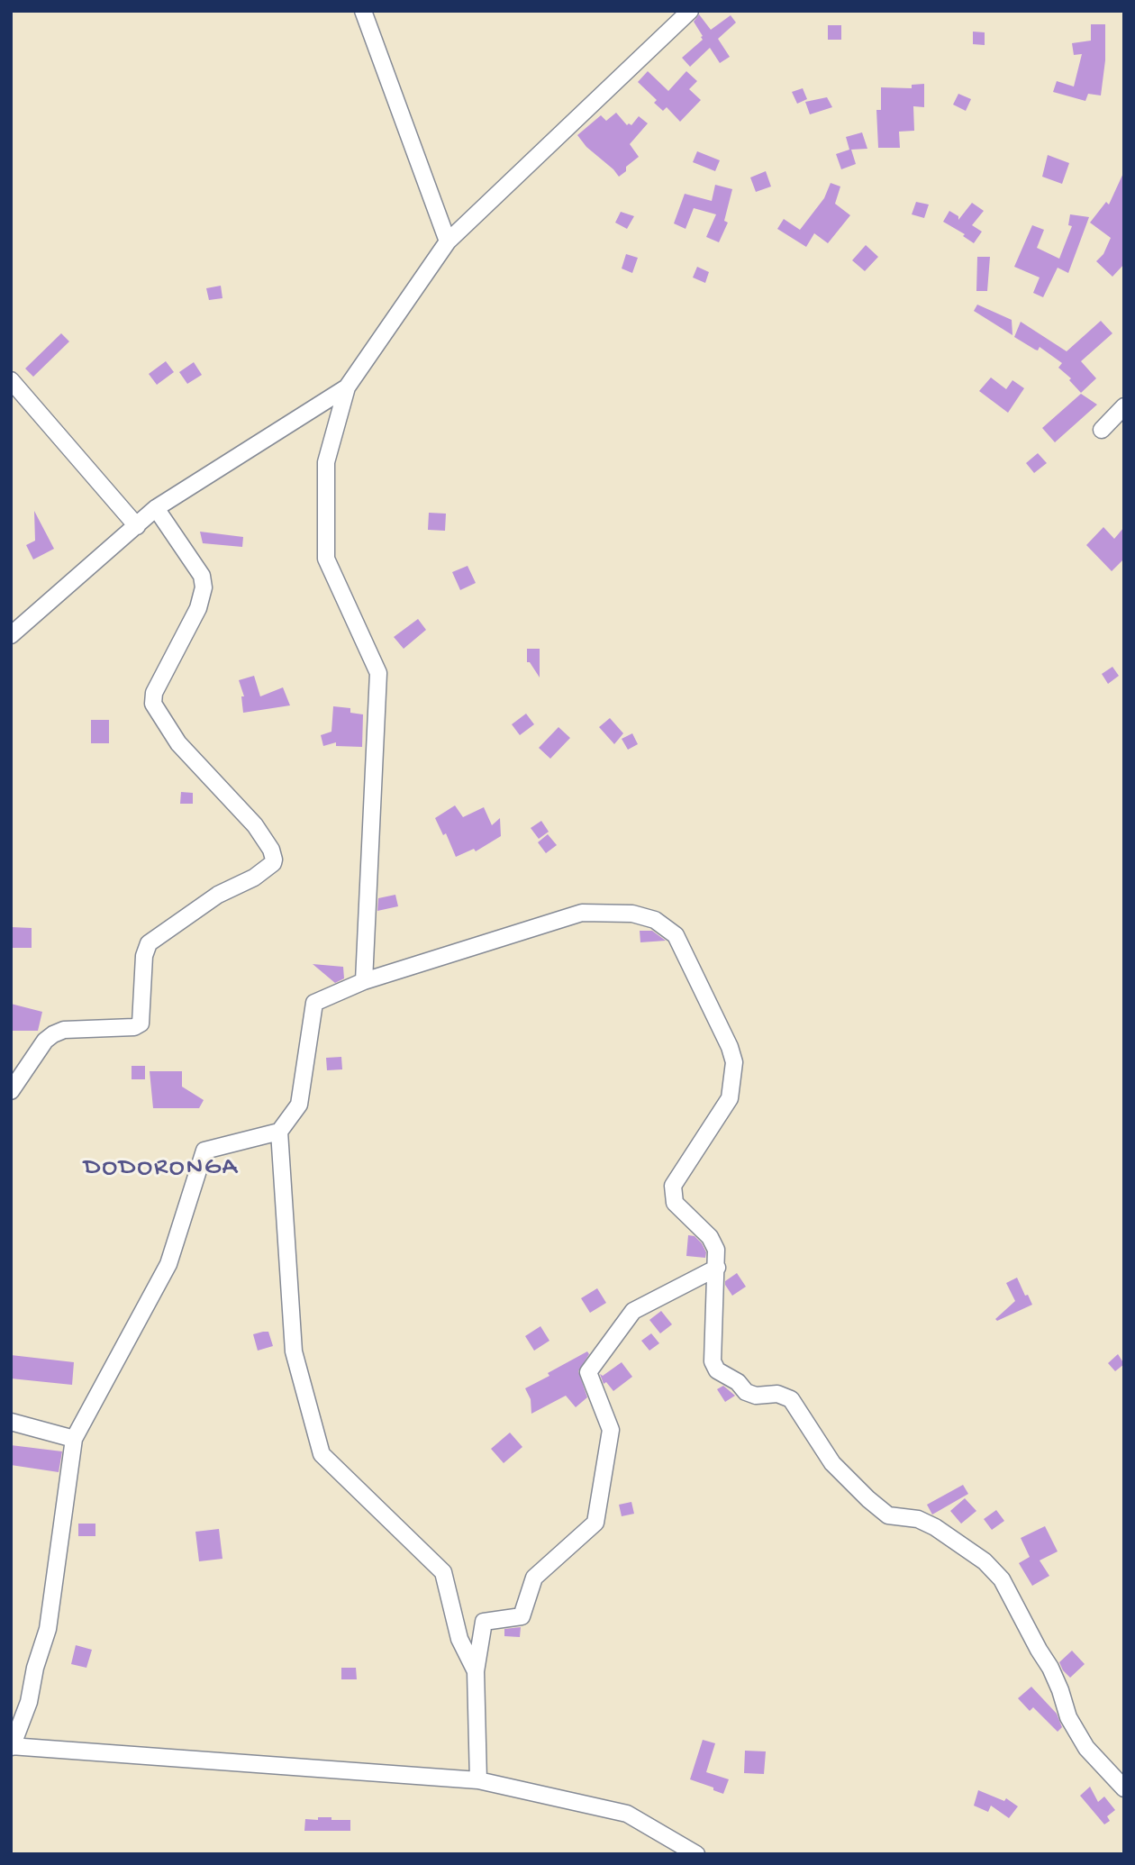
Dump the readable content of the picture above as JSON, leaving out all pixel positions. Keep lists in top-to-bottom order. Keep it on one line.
{"districts":["DODORONGA"]}
